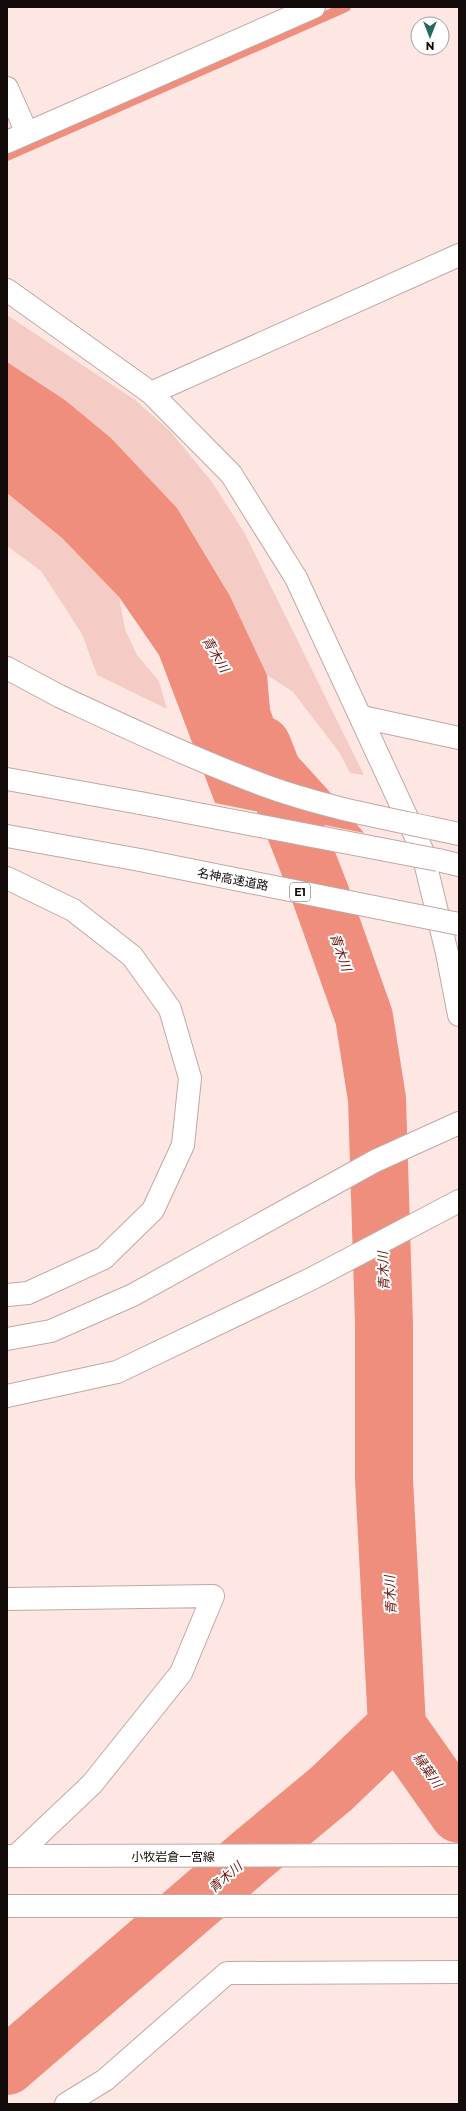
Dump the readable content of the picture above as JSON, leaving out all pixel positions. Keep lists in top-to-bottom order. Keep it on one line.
{"streets":{"main road":["名神高速道路","E1","小牧岩倉一宮線"]},"water":["青木川","縁葉川"],"north":"bottom"}
